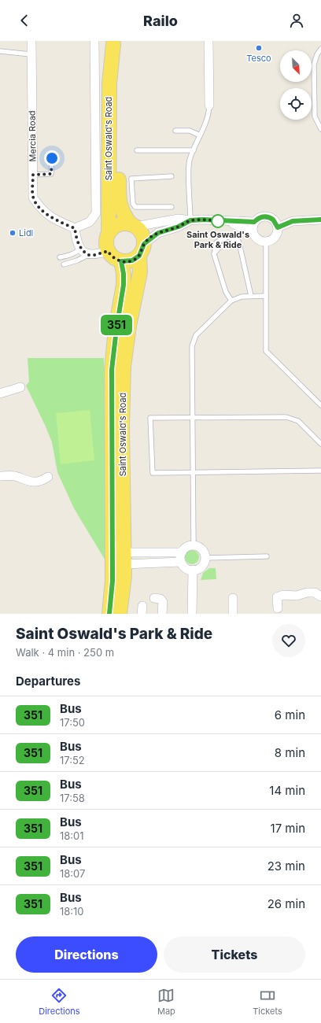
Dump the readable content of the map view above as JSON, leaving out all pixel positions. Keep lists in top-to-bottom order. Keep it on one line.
{"streets":{"main road":["Saint Oswald's Road"],"street":["Mercia Road"]},"places":["Tesco","Saint Oswald's Park & Ride","Lidl"],"lines":["bus line 351"],"north":"bottom right","page":{"header":"Railo","on_map":"351","heading":[["Saint Oswald's Park & Ride","Walk · 4 min · 250 m"],"Departures"],"list":[{"mark":"351","name":"Bus","note":"17:50","value":"6 min"},{"mark":"351","name":"Bus","note":"17:52","value":"8 min"},{"mark":"351","name":"Bus","note":"17:58","value":"14 min"},{"mark":"351","name":"Bus","note":"18:01","value":"17 min"},{"mark":"351","name":"Bus","note":"18:07","value":"23 min"},{"mark":"351","name":"Bus","note":"18:10","value":"26 min"}],"buttons":["Directions","Tickets"],"tabs":["Directions","Map","Tickets"]}}
